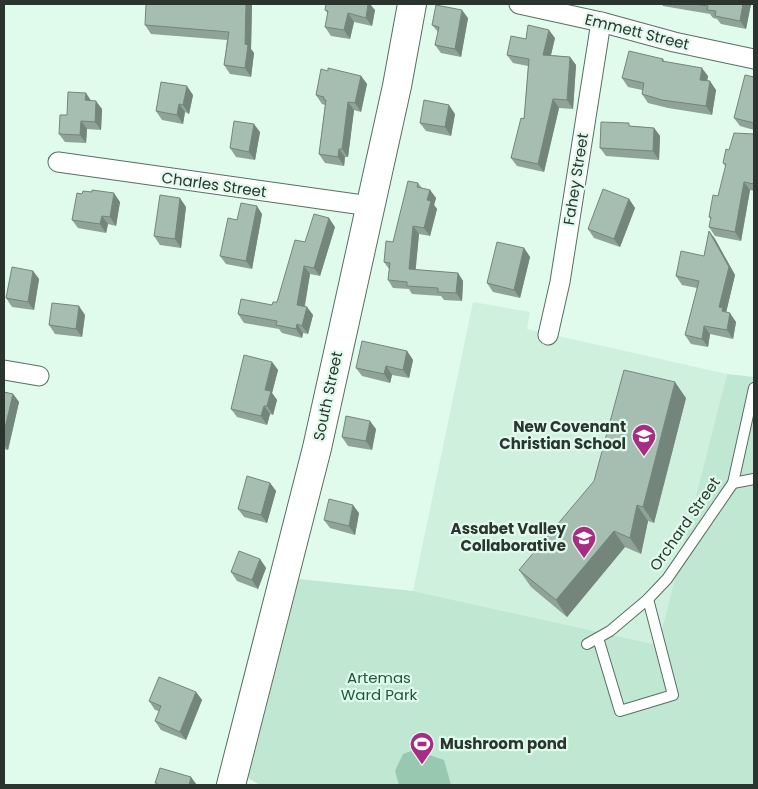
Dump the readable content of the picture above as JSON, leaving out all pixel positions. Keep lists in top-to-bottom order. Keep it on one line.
{"streets":{"main road":["South Street"],"street":["Emmett Street","Fahey Street","Charles Street"],"lane":["Orchard Street"]},"crossings":[["Emmett Street","Fahey Street"],["Charles Street","South Street"]],"parks":["Artemas Ward Park"],"places":{"school or university":["New Covenant Christian School","Assabet Valley Collaborative"],"sports":["Mushroom pond"]}}
